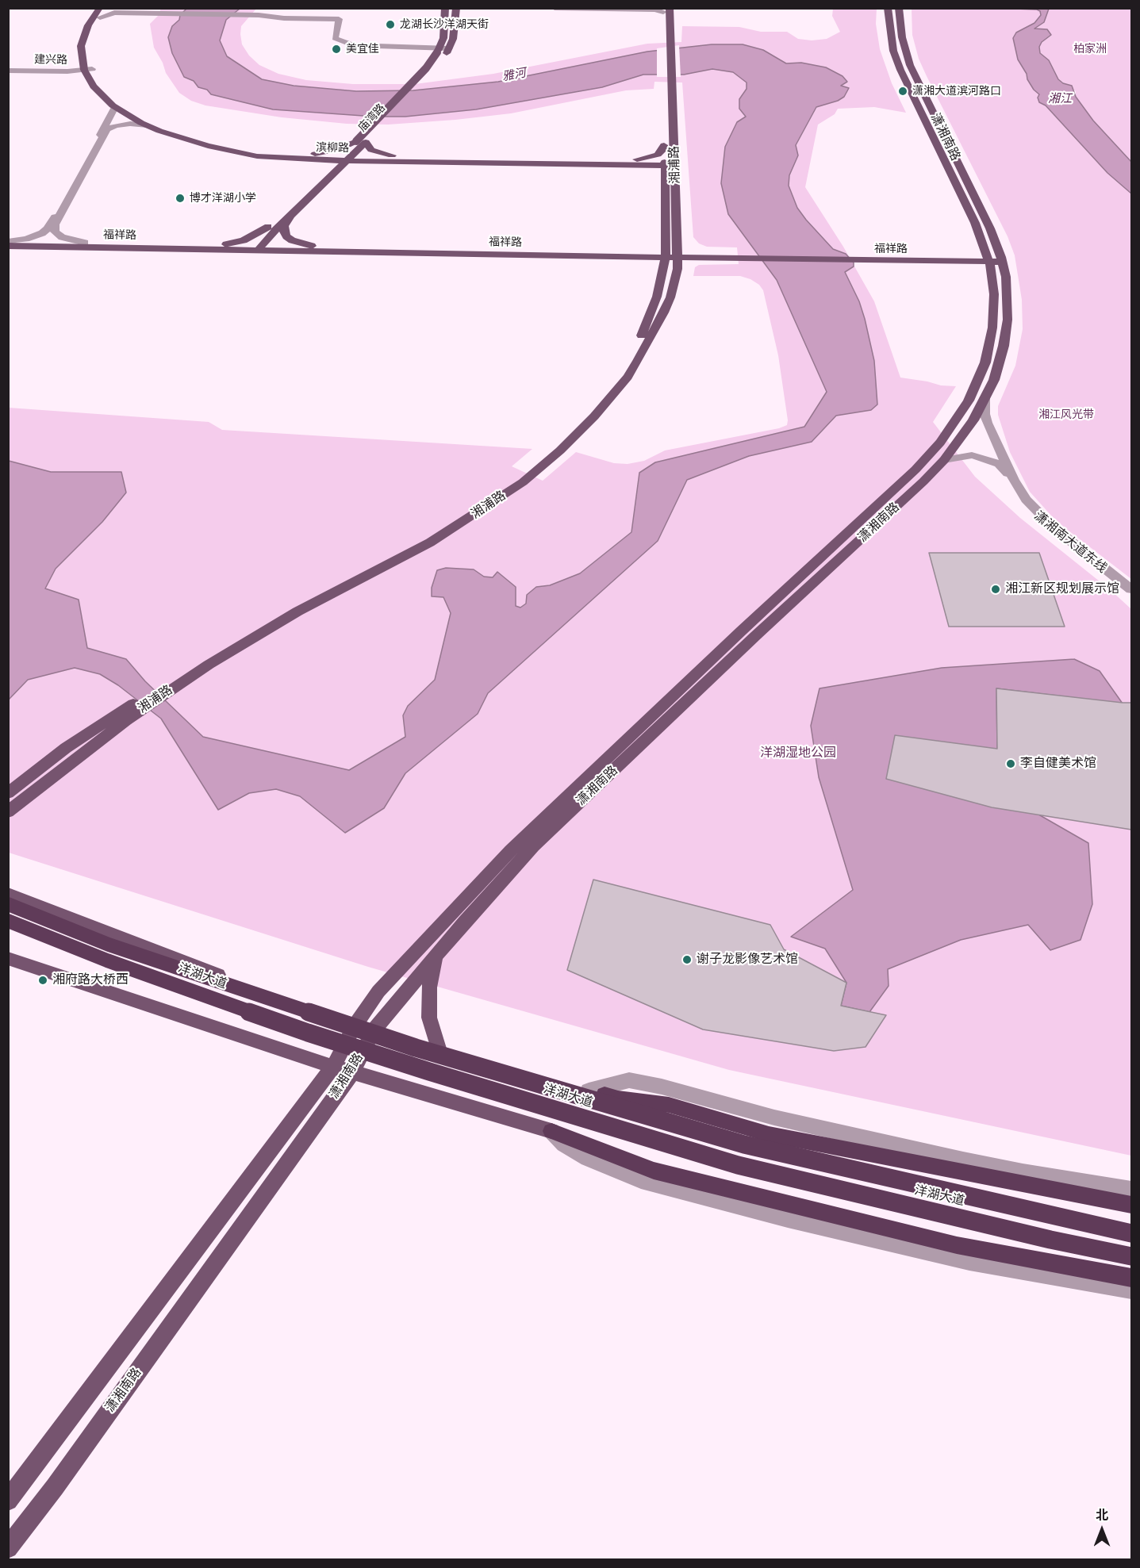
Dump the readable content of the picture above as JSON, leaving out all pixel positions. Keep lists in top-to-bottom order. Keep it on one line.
{"streets":{"highway":["洋湖大道"],"main road":["庙湾路","潇湘南路","滨柳路","湘浦路","福祥路"],"street":["建兴路","潇湘南大道东线"]},"crossings":[["建兴路","滨柳路"],["庙湾路","滨柳路"],["庙湾路","福祥路"],["潇湘南路","福祥路"],["潇湘南路","潇湘南大道东线"],["滨柳路","湘浦路"],["湘浦路","福祥路"]],"water":["雅河","湘江"],"parks":["柏家洲","湘江风光带","洋湖湿地公园"],"places":["龙湖长沙洋湖天街","美宜佳","潇湘大道滨河路口","博才洋湖小学","湘江新区规划展示馆","李自健美术馆","谢子龙影像艺术馆","湘府路大桥西"],"north":"top"}
